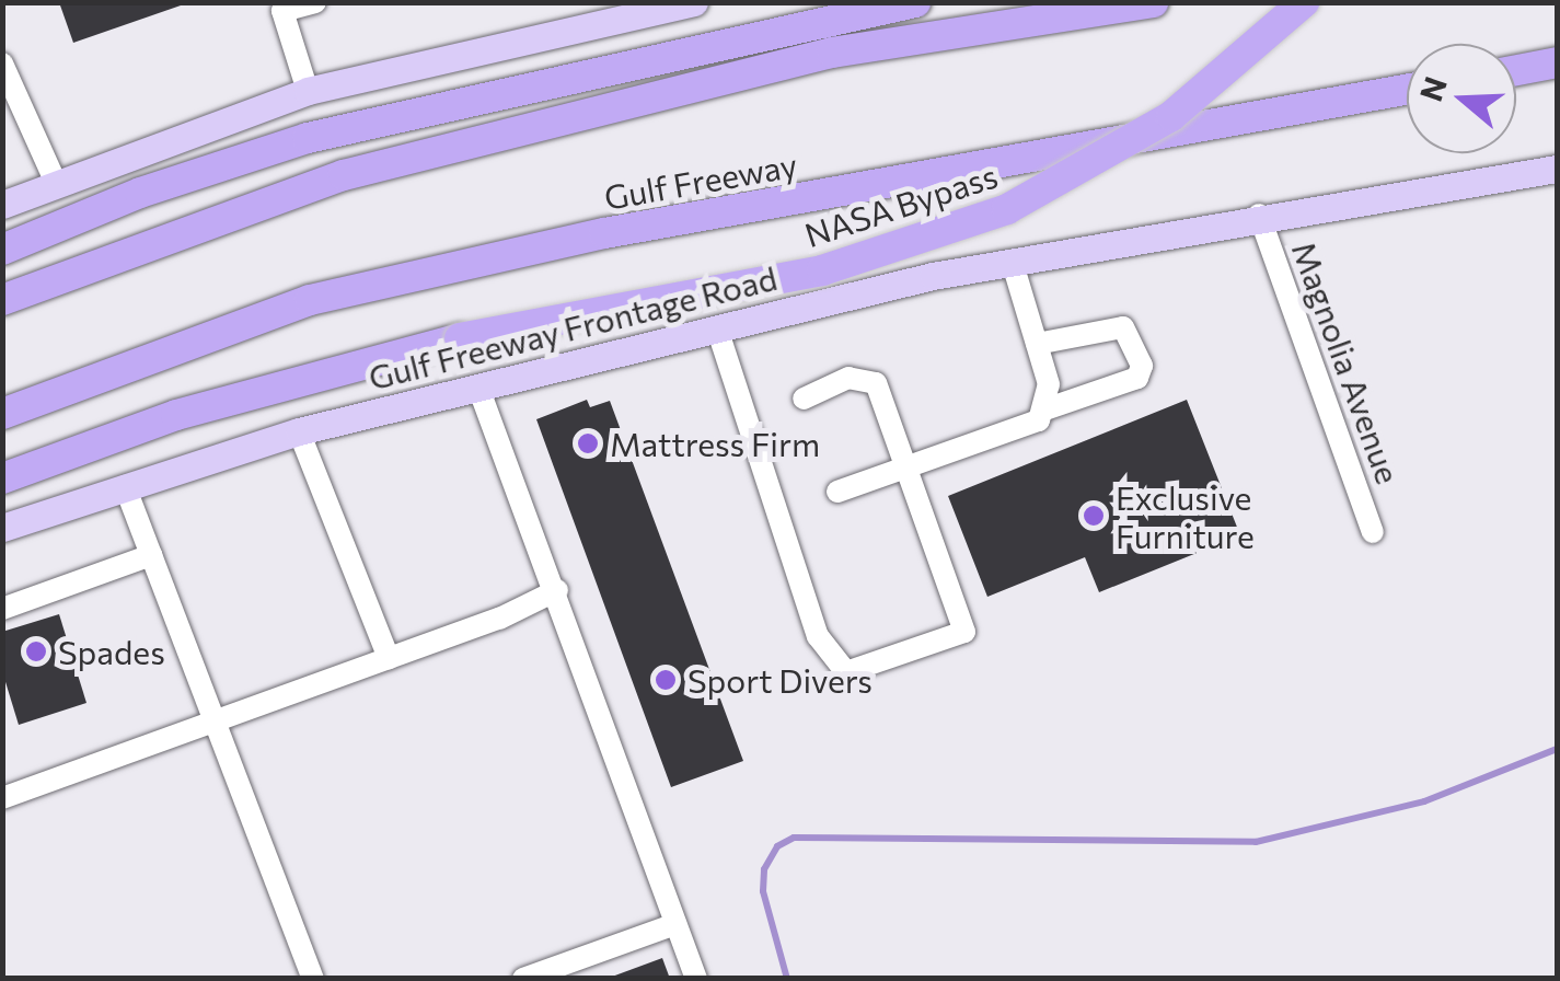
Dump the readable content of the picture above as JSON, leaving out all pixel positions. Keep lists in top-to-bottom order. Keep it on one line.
{"streets":{"highway":["Gulf Freeway","NASA Bypass"],"main road":["Gulf Freeway Frontage Road"],"street":["Magnolia Avenue"]},"crossings":[["Gulf Freeway Frontage Road","Magnolia Avenue"]],"places":["Mattress Firm","Exclusive Furniture","Spades","Sport Divers"],"north":"left"}
